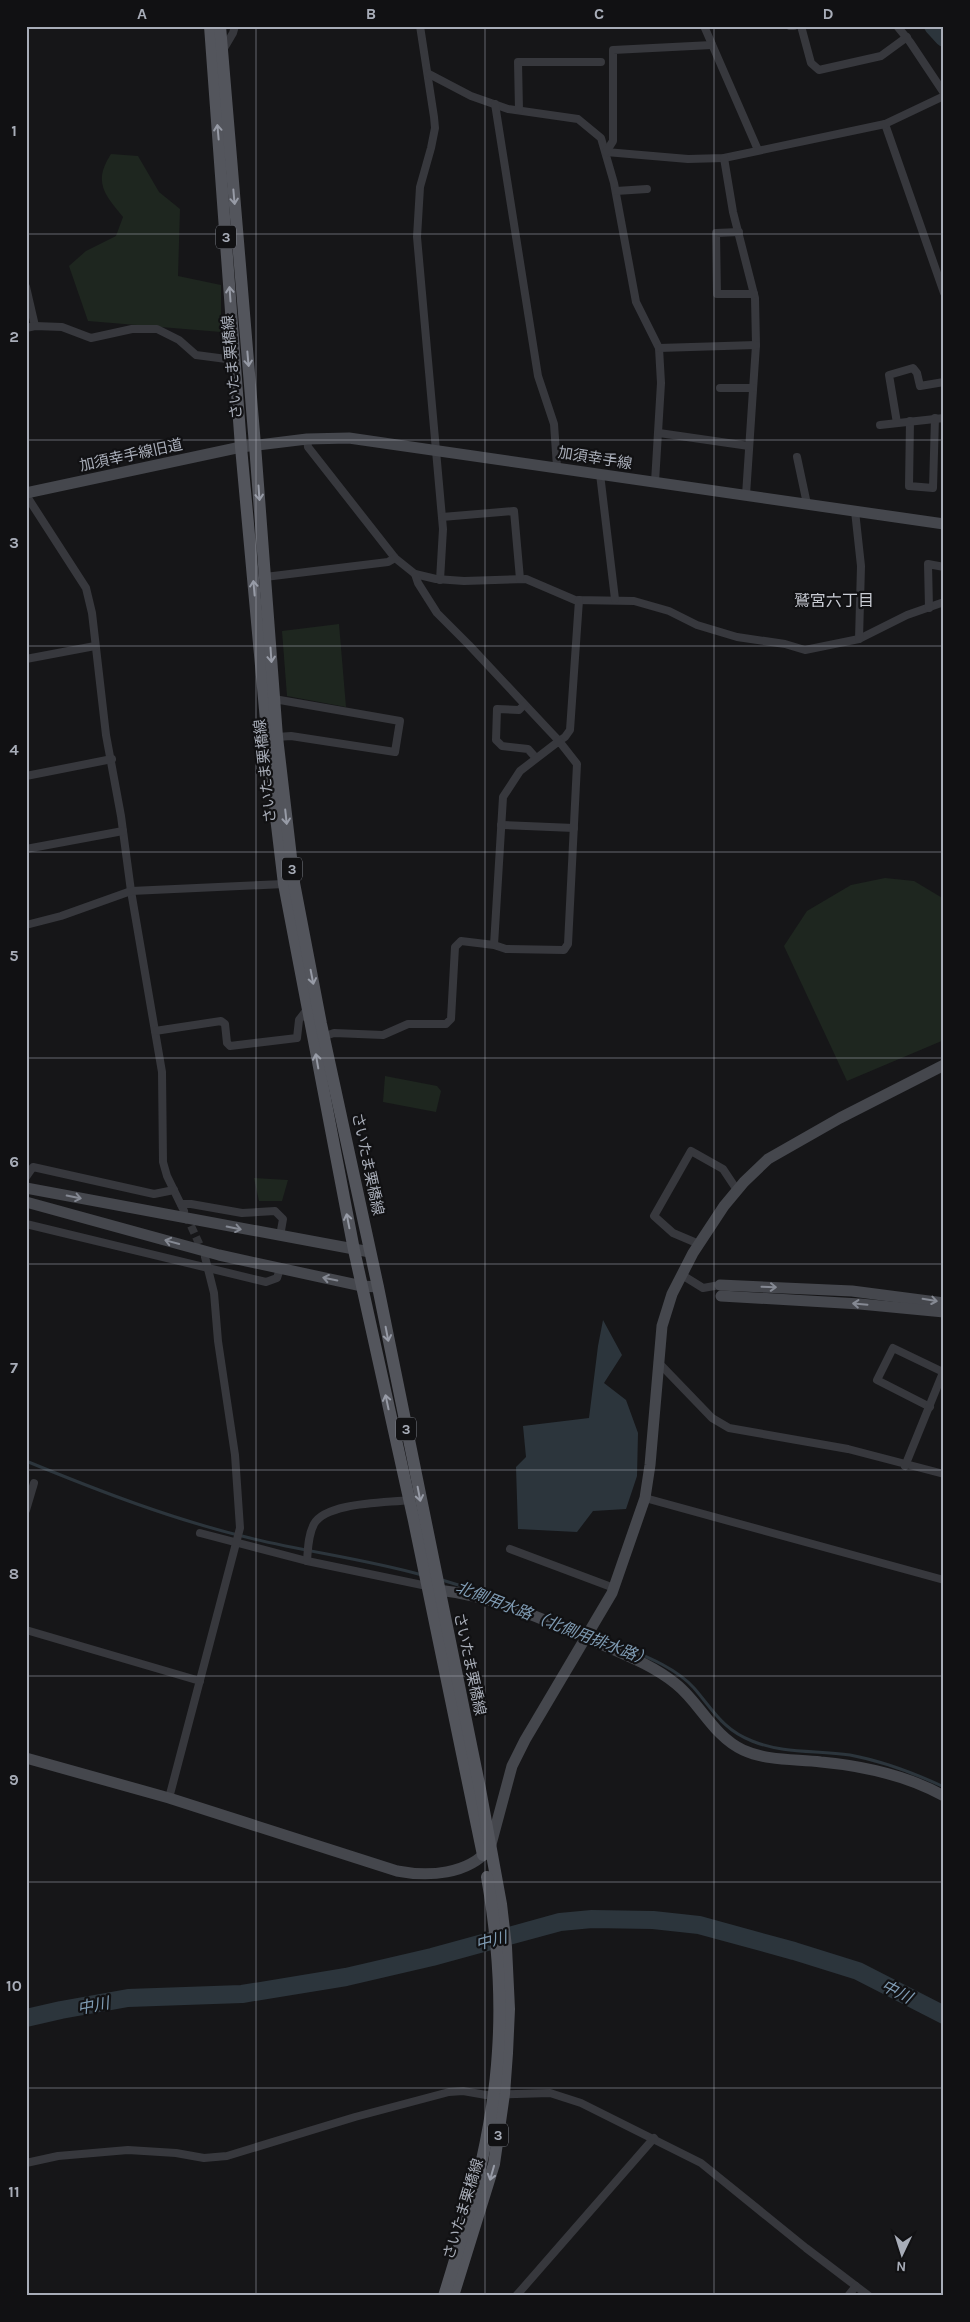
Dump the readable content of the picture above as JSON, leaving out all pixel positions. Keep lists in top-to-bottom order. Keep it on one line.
{"streets":{"main road":["3","さいたま栗橋線"],"street":["加須幸手線旧道","加須幸手線"]},"crossings":[["さいたま栗橋線","加須幸手線旧道"],["さいたま栗橋線","加須幸手線"],["加須幸手線旧道","加須幸手線"]],"districts":["鷲宮六丁目"],"water":["北側用水路（北側用排水路）","中川"],"north":"bottom","grid":{"columns":["A","B","C","D"],"rows":["1","2","3","4","5","6","7","8","9","10","11"]}}
